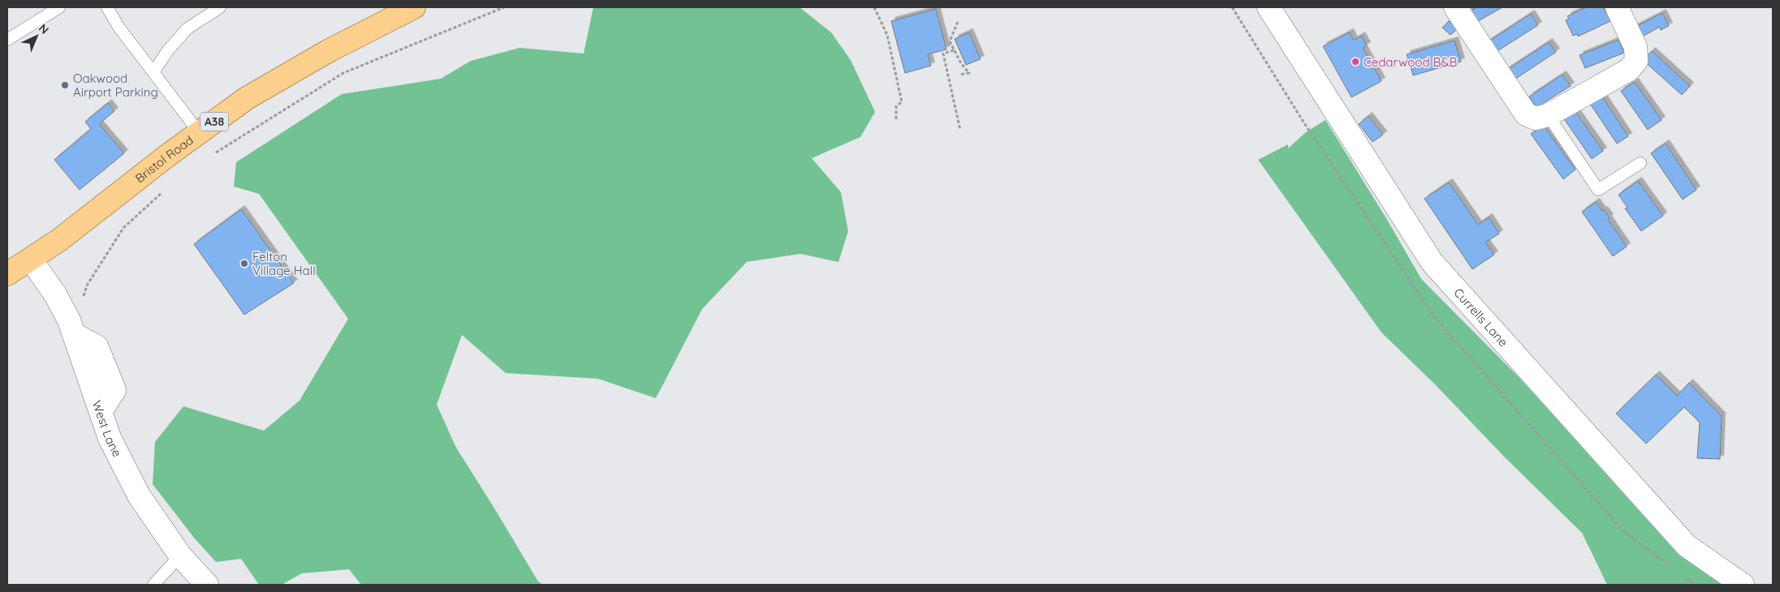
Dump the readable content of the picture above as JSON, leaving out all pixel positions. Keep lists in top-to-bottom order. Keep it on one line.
{"streets":{"highway":["A38","Bristol Road"],"street":["Currells Lane","West Lane"]},"crossings":[["Bristol Road","West Lane"]],"places":["Cedarwood B&B","Oakwood Airport Parking","Felton Village Hall"],"north":"top right"}
